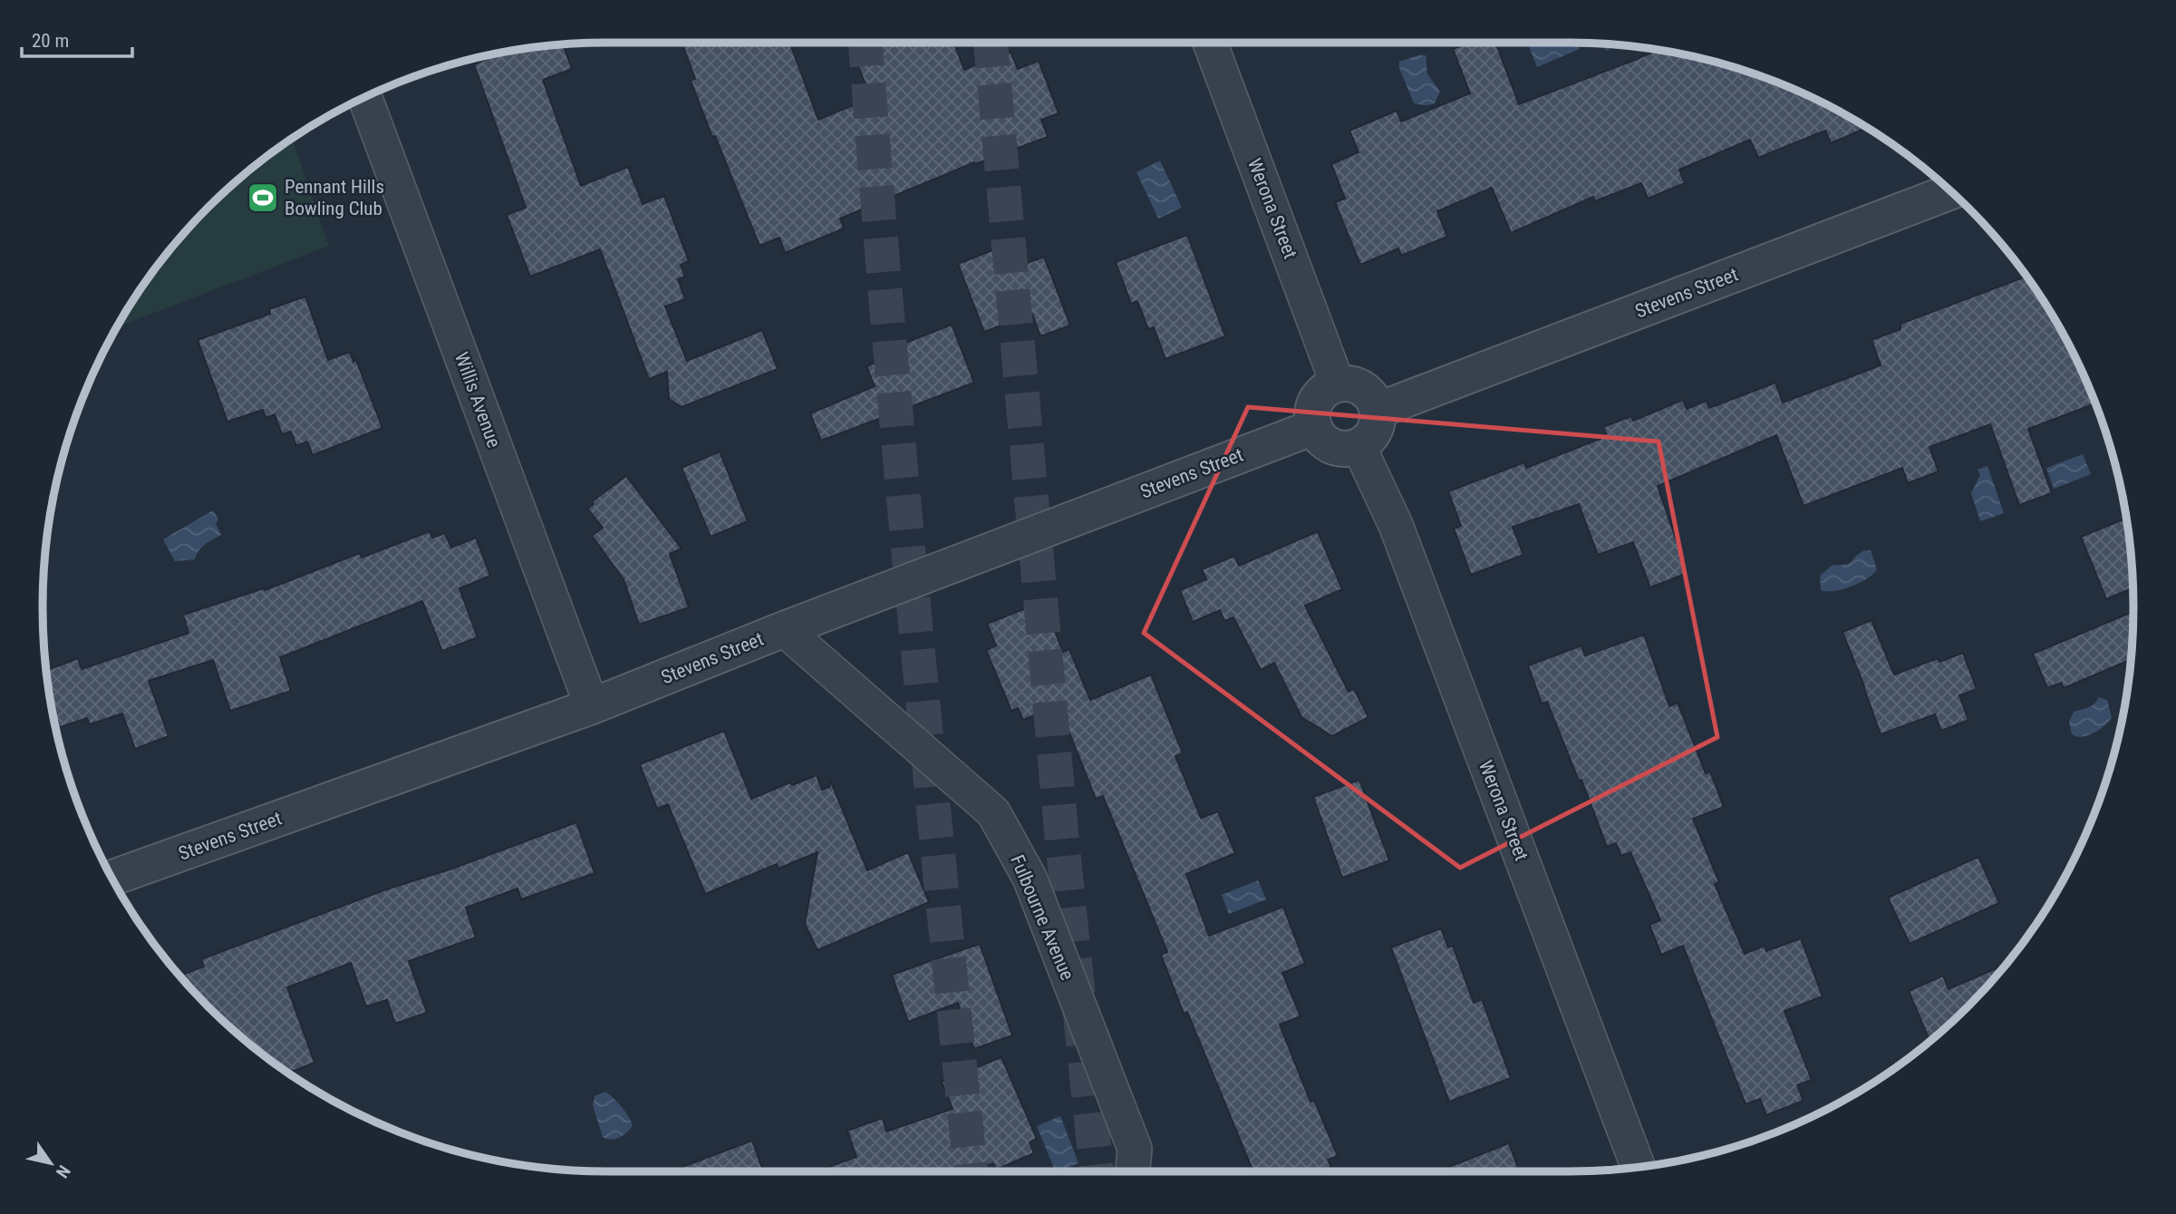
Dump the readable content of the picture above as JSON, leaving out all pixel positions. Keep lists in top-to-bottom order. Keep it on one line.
{"streets":{"street":["Werona Street","Stevens Street","Willis Avenue","Fulbourne Avenue"]},"crossings":[["Werona Street","Stevens Street"],["Stevens Street","Willis Avenue"],["Stevens Street","Fulbourne Avenue"]],"places":{"sports":["Pennant Hills Bowling Club"]},"scale_bar":"20 m","north":"bottom right"}
